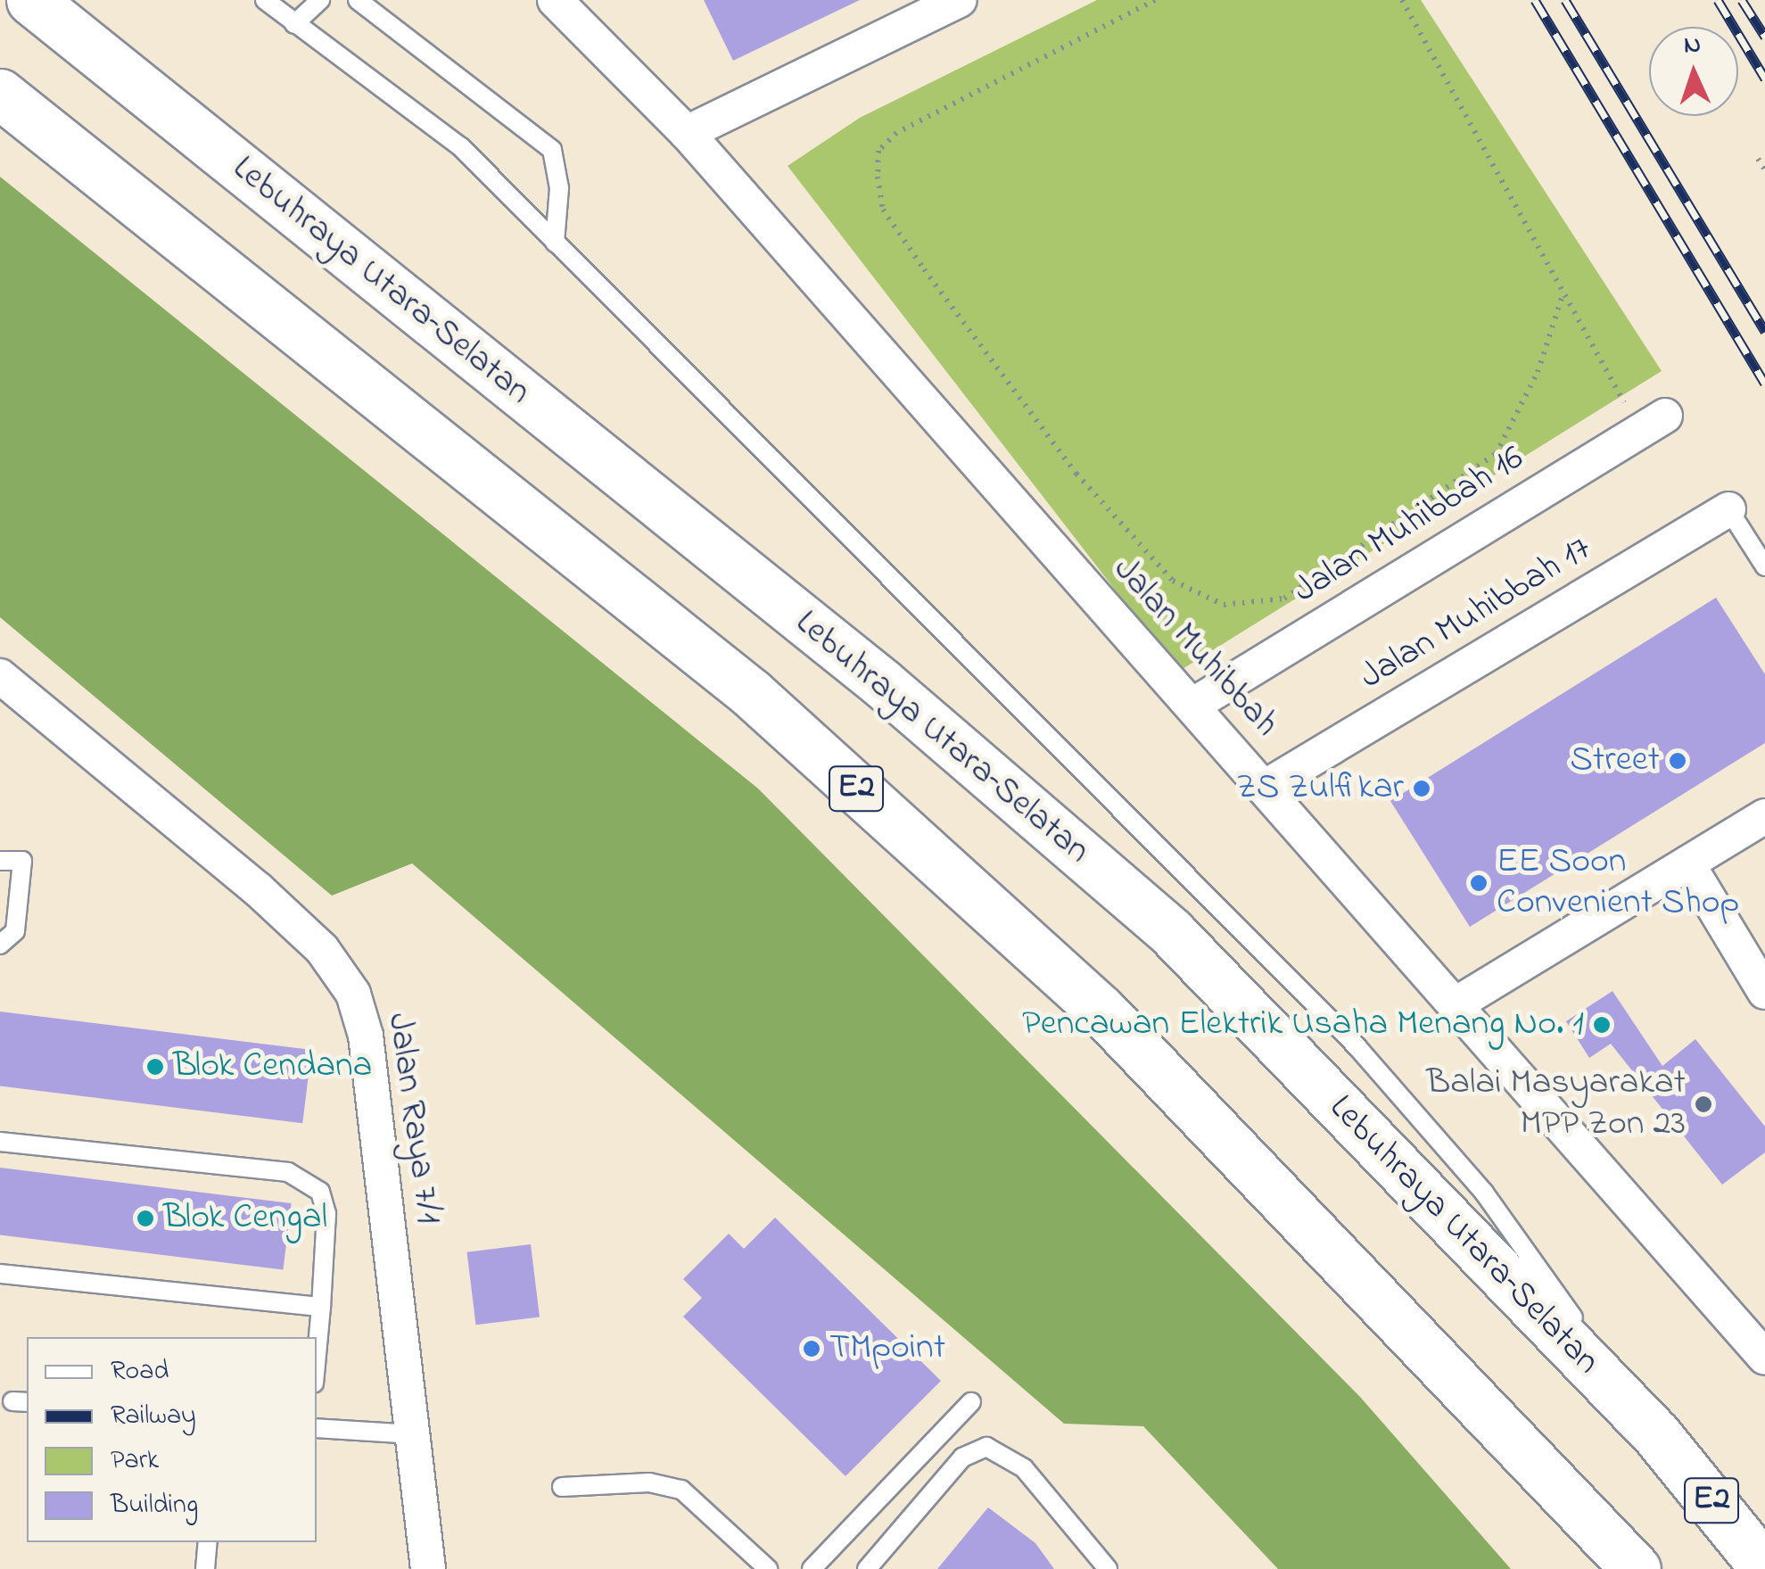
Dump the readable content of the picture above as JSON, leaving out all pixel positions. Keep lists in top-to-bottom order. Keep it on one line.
{"streets":{"highway":["Lebuhraya Utara–Selatan","E2"],"street":["Jalan Muhibbah 16","Jalan Muhibbah 17","Jalan Muhibbah","Jalan Raya 7/1"]},"crossings":[["Jalan Muhibbah 16","Jalan Muhibbah"],["Jalan Muhibbah 17","Jalan Muhibbah"]],"places":["Street","ZS Zulfikar","EE Soon Convenient Shop","Pencawan Elektrik Usaha Menang No. 1","Blok Cendana","Balai Masyarakat MPP Zon 23","Blok Cengal","TMpoint"],"legend":["Road","Railway","Park","Building"],"north":"top"}
